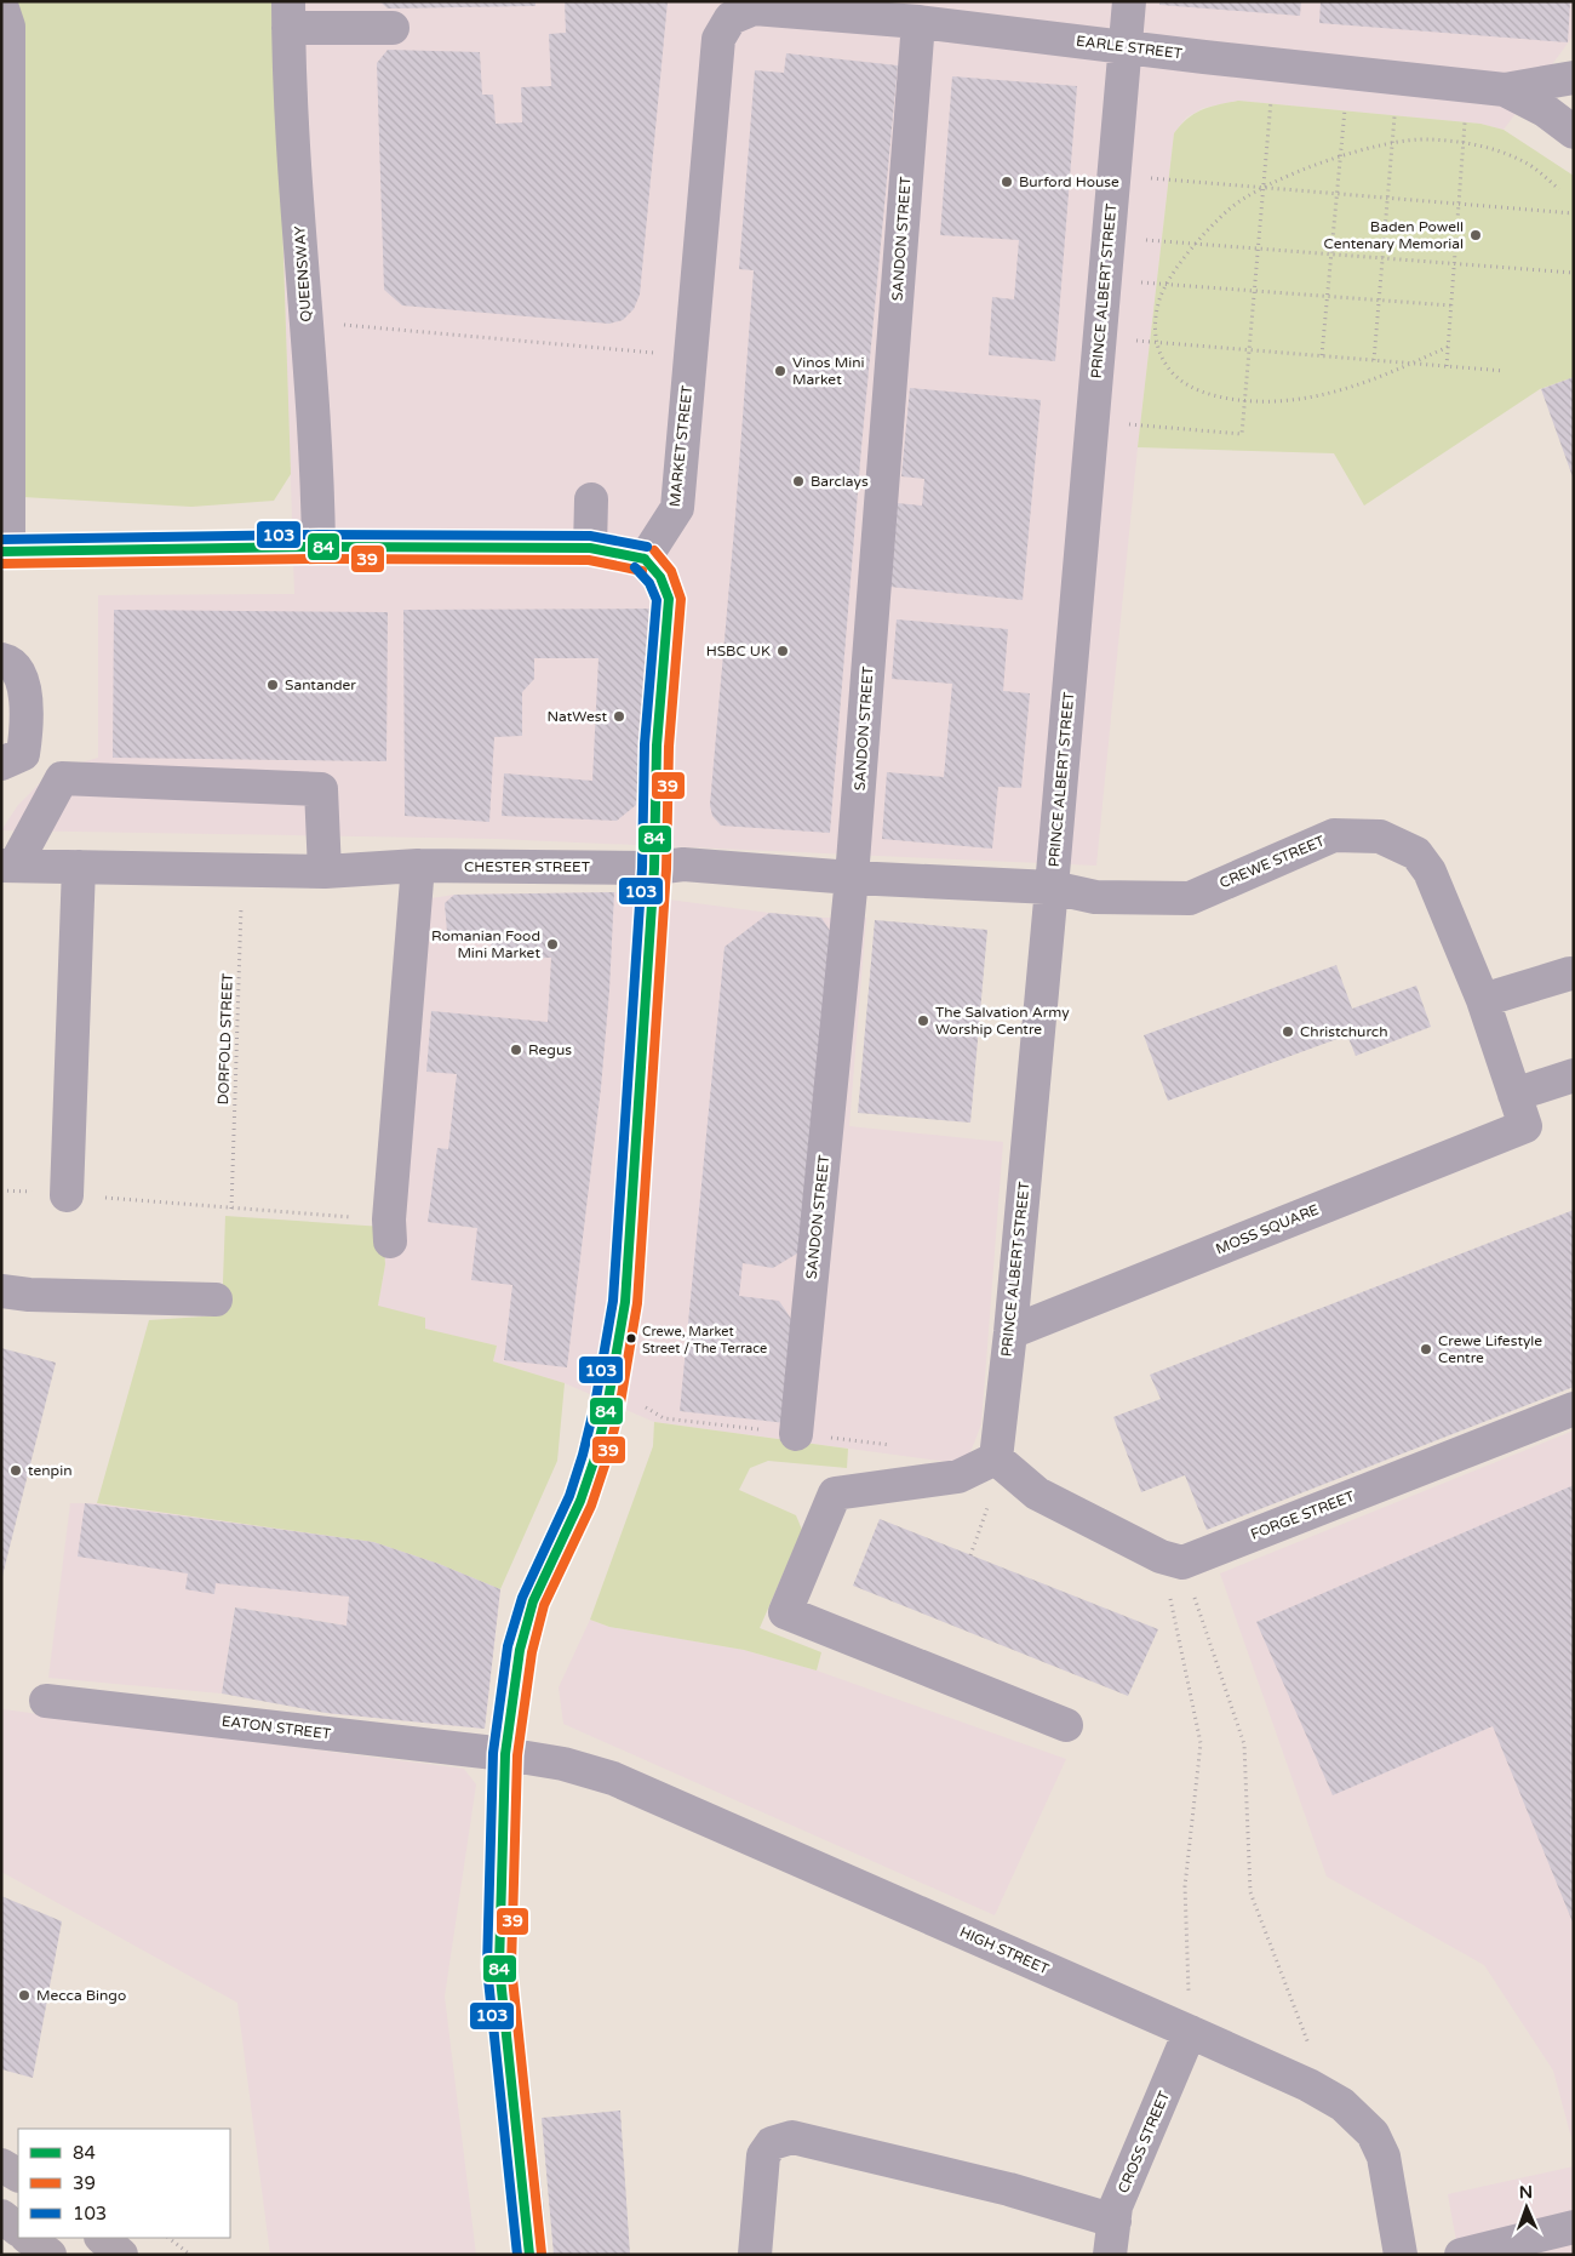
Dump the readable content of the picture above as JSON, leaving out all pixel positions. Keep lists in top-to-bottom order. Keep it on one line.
{"streets":{"street":["EARLE STREET","SANDON STREET","QUEENSWAY","PRINCE ALBERT STREET","MARKET STREET","CREWE STREET","CHESTER STREET","MOSS SQUARE","FORGE STREET","EATON STREET","HIGH STREET","CROSS STREET"],"path":["DORFOLD STREET"]},"crossings":[["EARLE STREET","SANDON STREET"],["EARLE STREET","PRINCE ALBERT STREET"],["EARLE STREET","MARKET STREET"],["SANDON STREET","CHESTER STREET"],["PRINCE ALBERT STREET","CREWE STREET"],["PRINCE ALBERT STREET","CHESTER STREET"],["PRINCE ALBERT STREET","MOSS SQUARE"],["CREWE STREET","CHESTER STREET"],["CREWE STREET","MOSS SQUARE"],["CHESTER STREET","DORFOLD STREET"],["EATON STREET","HIGH STREET"],["HIGH STREET","CROSS STREET"]],"places":["Burford House","Baden Powell Centenary Memorial","Vinos Mini Market","Barclays","HSBC UK","Santander","NatWest","Romanian Food Mini Market","The Salvation Army Worship Centre","Christchurch","Regus","Crewe, Market Street / The Terrace","Crewe Lifestyle Centre","tenpin","Mecca Bingo"],"lines":["transit line 103","transit line 84","transit line 39"],"legend":["84","39","103"],"north":"top"}
